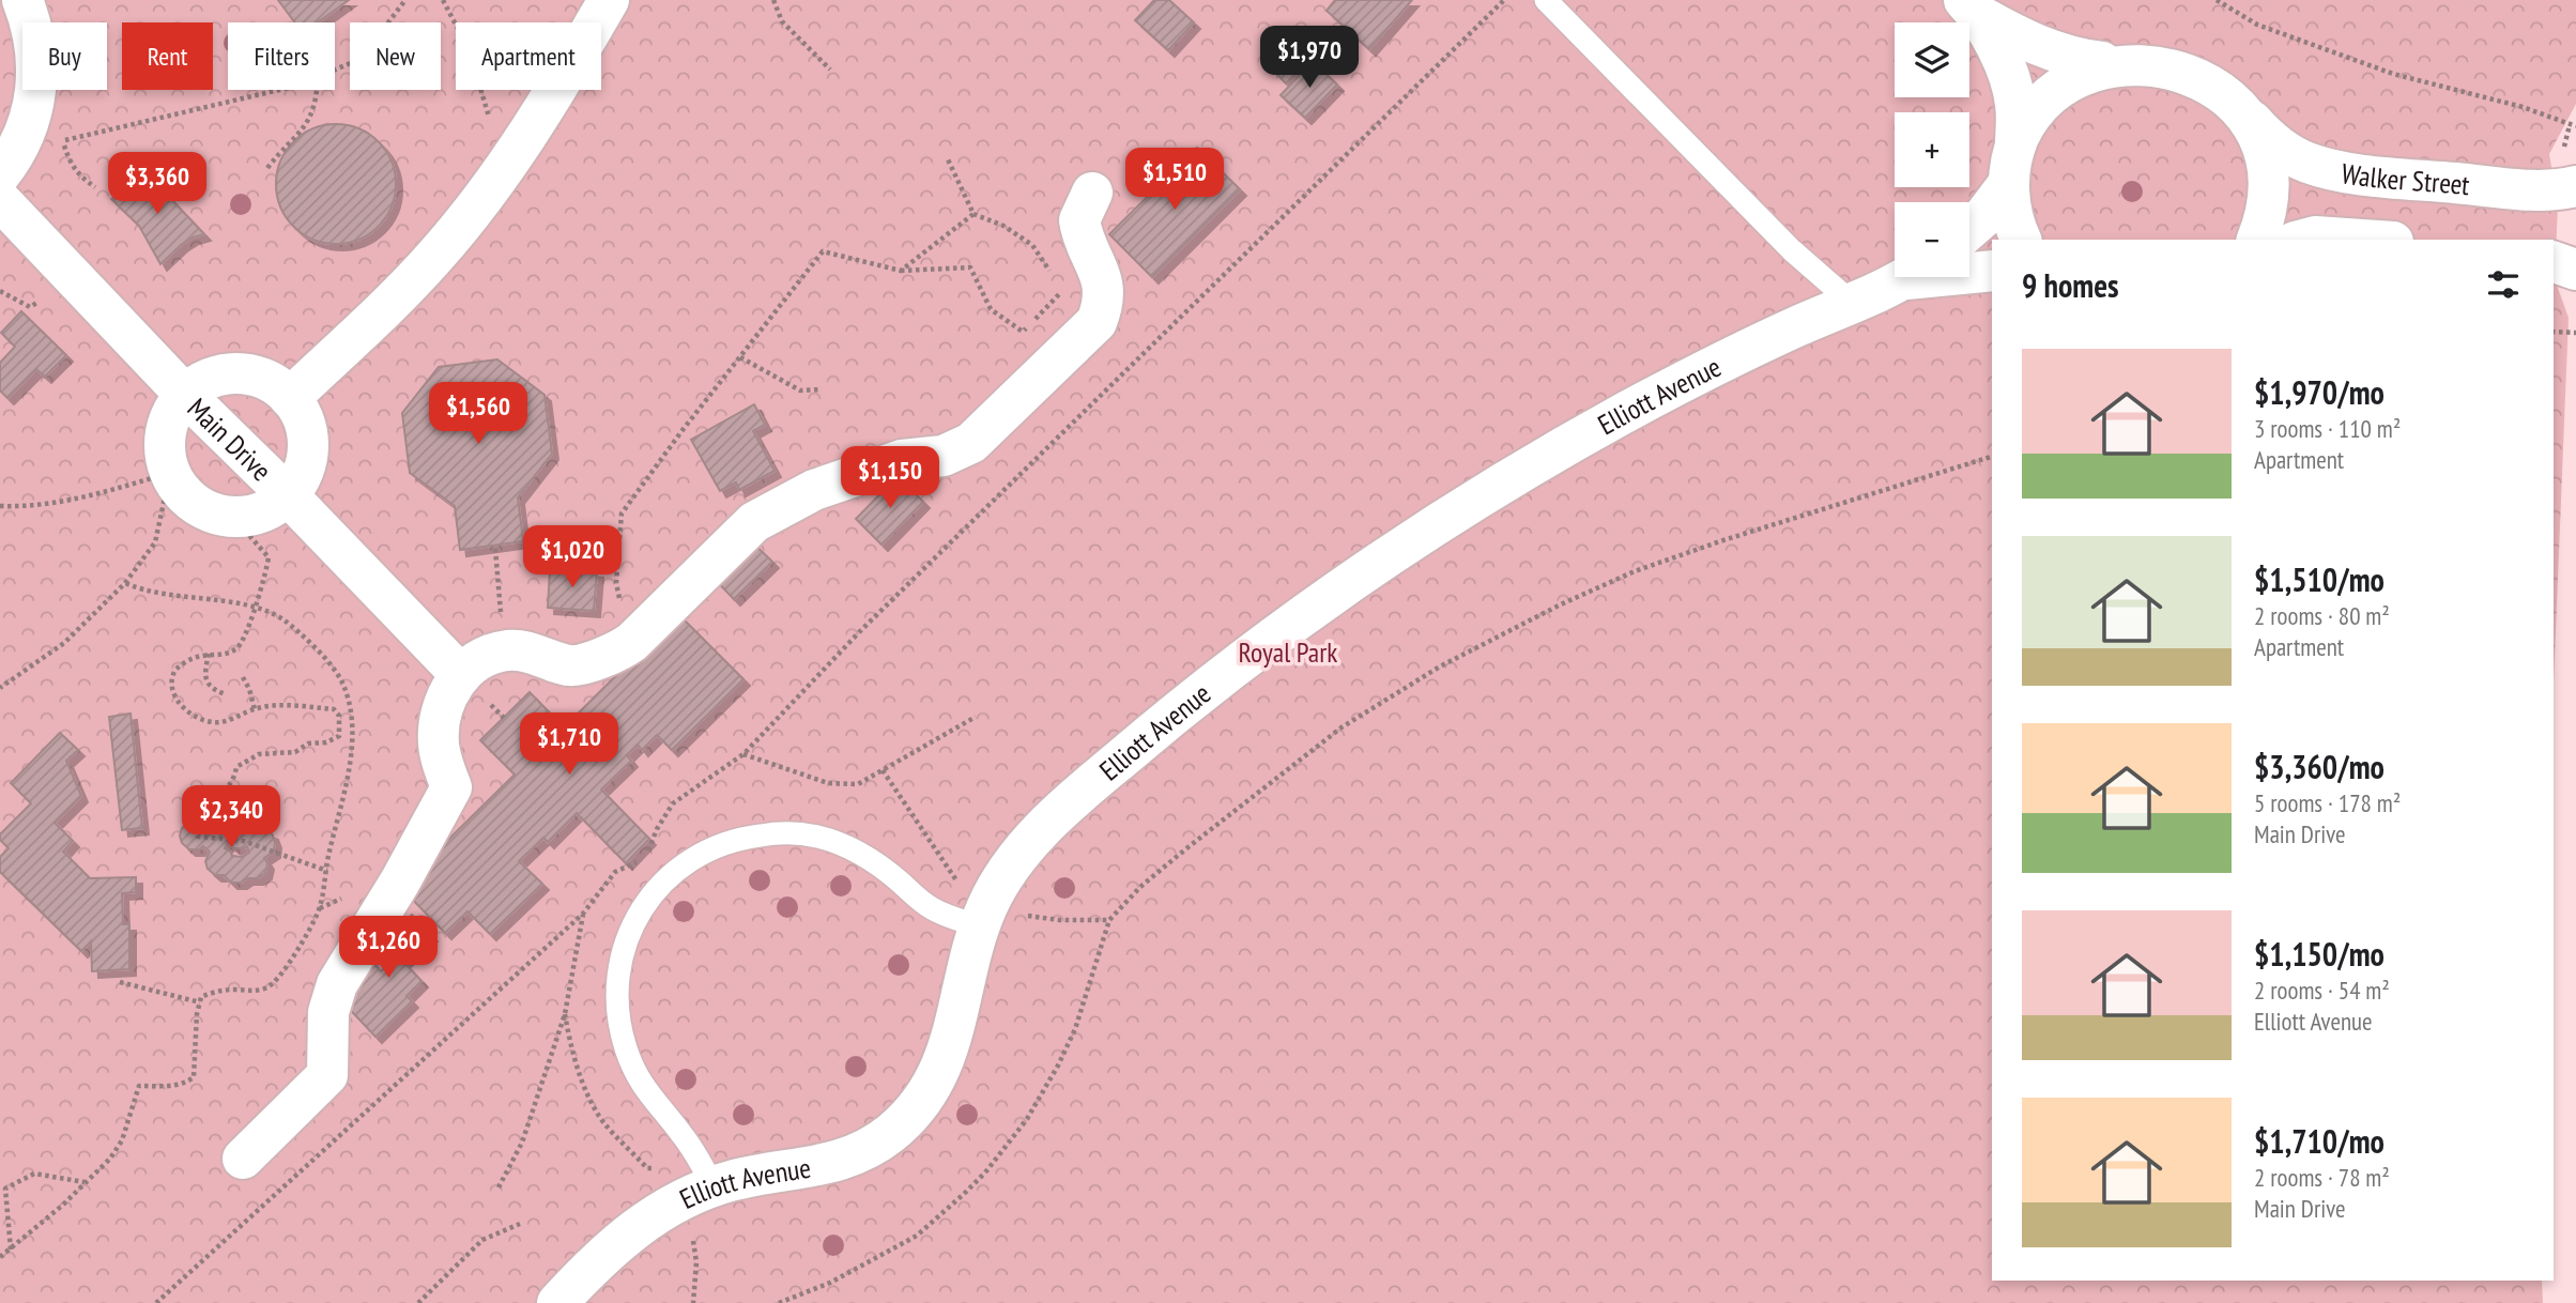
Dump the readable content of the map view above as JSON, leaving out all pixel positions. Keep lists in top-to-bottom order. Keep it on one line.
{"streets":{"street":["Walker Street","Elliott Avenue","Main Drive"]},"parks":["Royal Park"],"page":{"map_buttons":["+","−"],"chip":["Buy","Rent","Filters","New","Apartment"],"price":["$1,970","$1,510","$3,360","$1,560","$1,150","$1,020","$1,710","$2,340","$1,260"],"heading":"9 homes","list":[{"name":"$1,970/mo","note":"3 rooms · 110 m² · Apartment"},{"name":"$1,510/mo","note":"2 rooms · 80 m² · Apartment"},{"name":"$3,360/mo","note":"5 rooms · 178 m² · Main Drive"},{"name":"$1,150/mo","note":"2 rooms · 54 m² · Elliott Avenue"},{"name":"$1,710/mo","note":"2 rooms · 78 m² · Main Drive"}]}}
